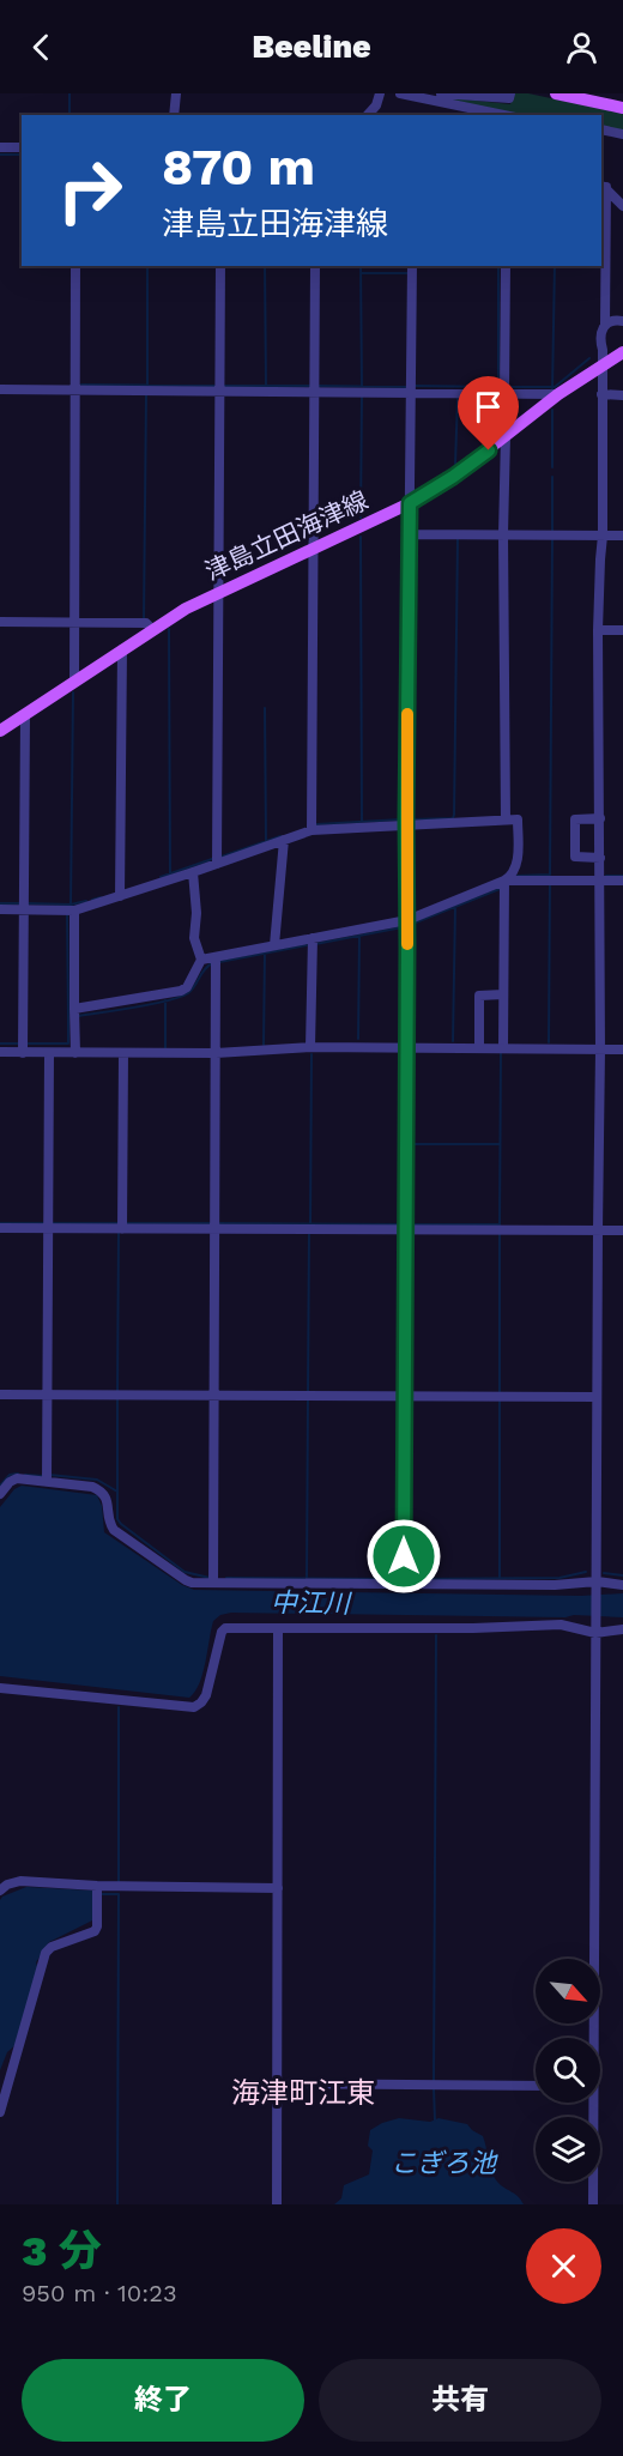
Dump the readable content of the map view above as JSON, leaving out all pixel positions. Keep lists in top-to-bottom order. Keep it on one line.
{"streets":{"main road":["津島立田海津線"]},"districts":["海津町江東"],"water":["中江川","こぎろ池"],"north":"bottom right","page":{"header":"Beeline","turn":["870 m","津島立田海津線"],"heading":["3 分","950 m · 10:23"],"buttons":["終了","共有"]}}
